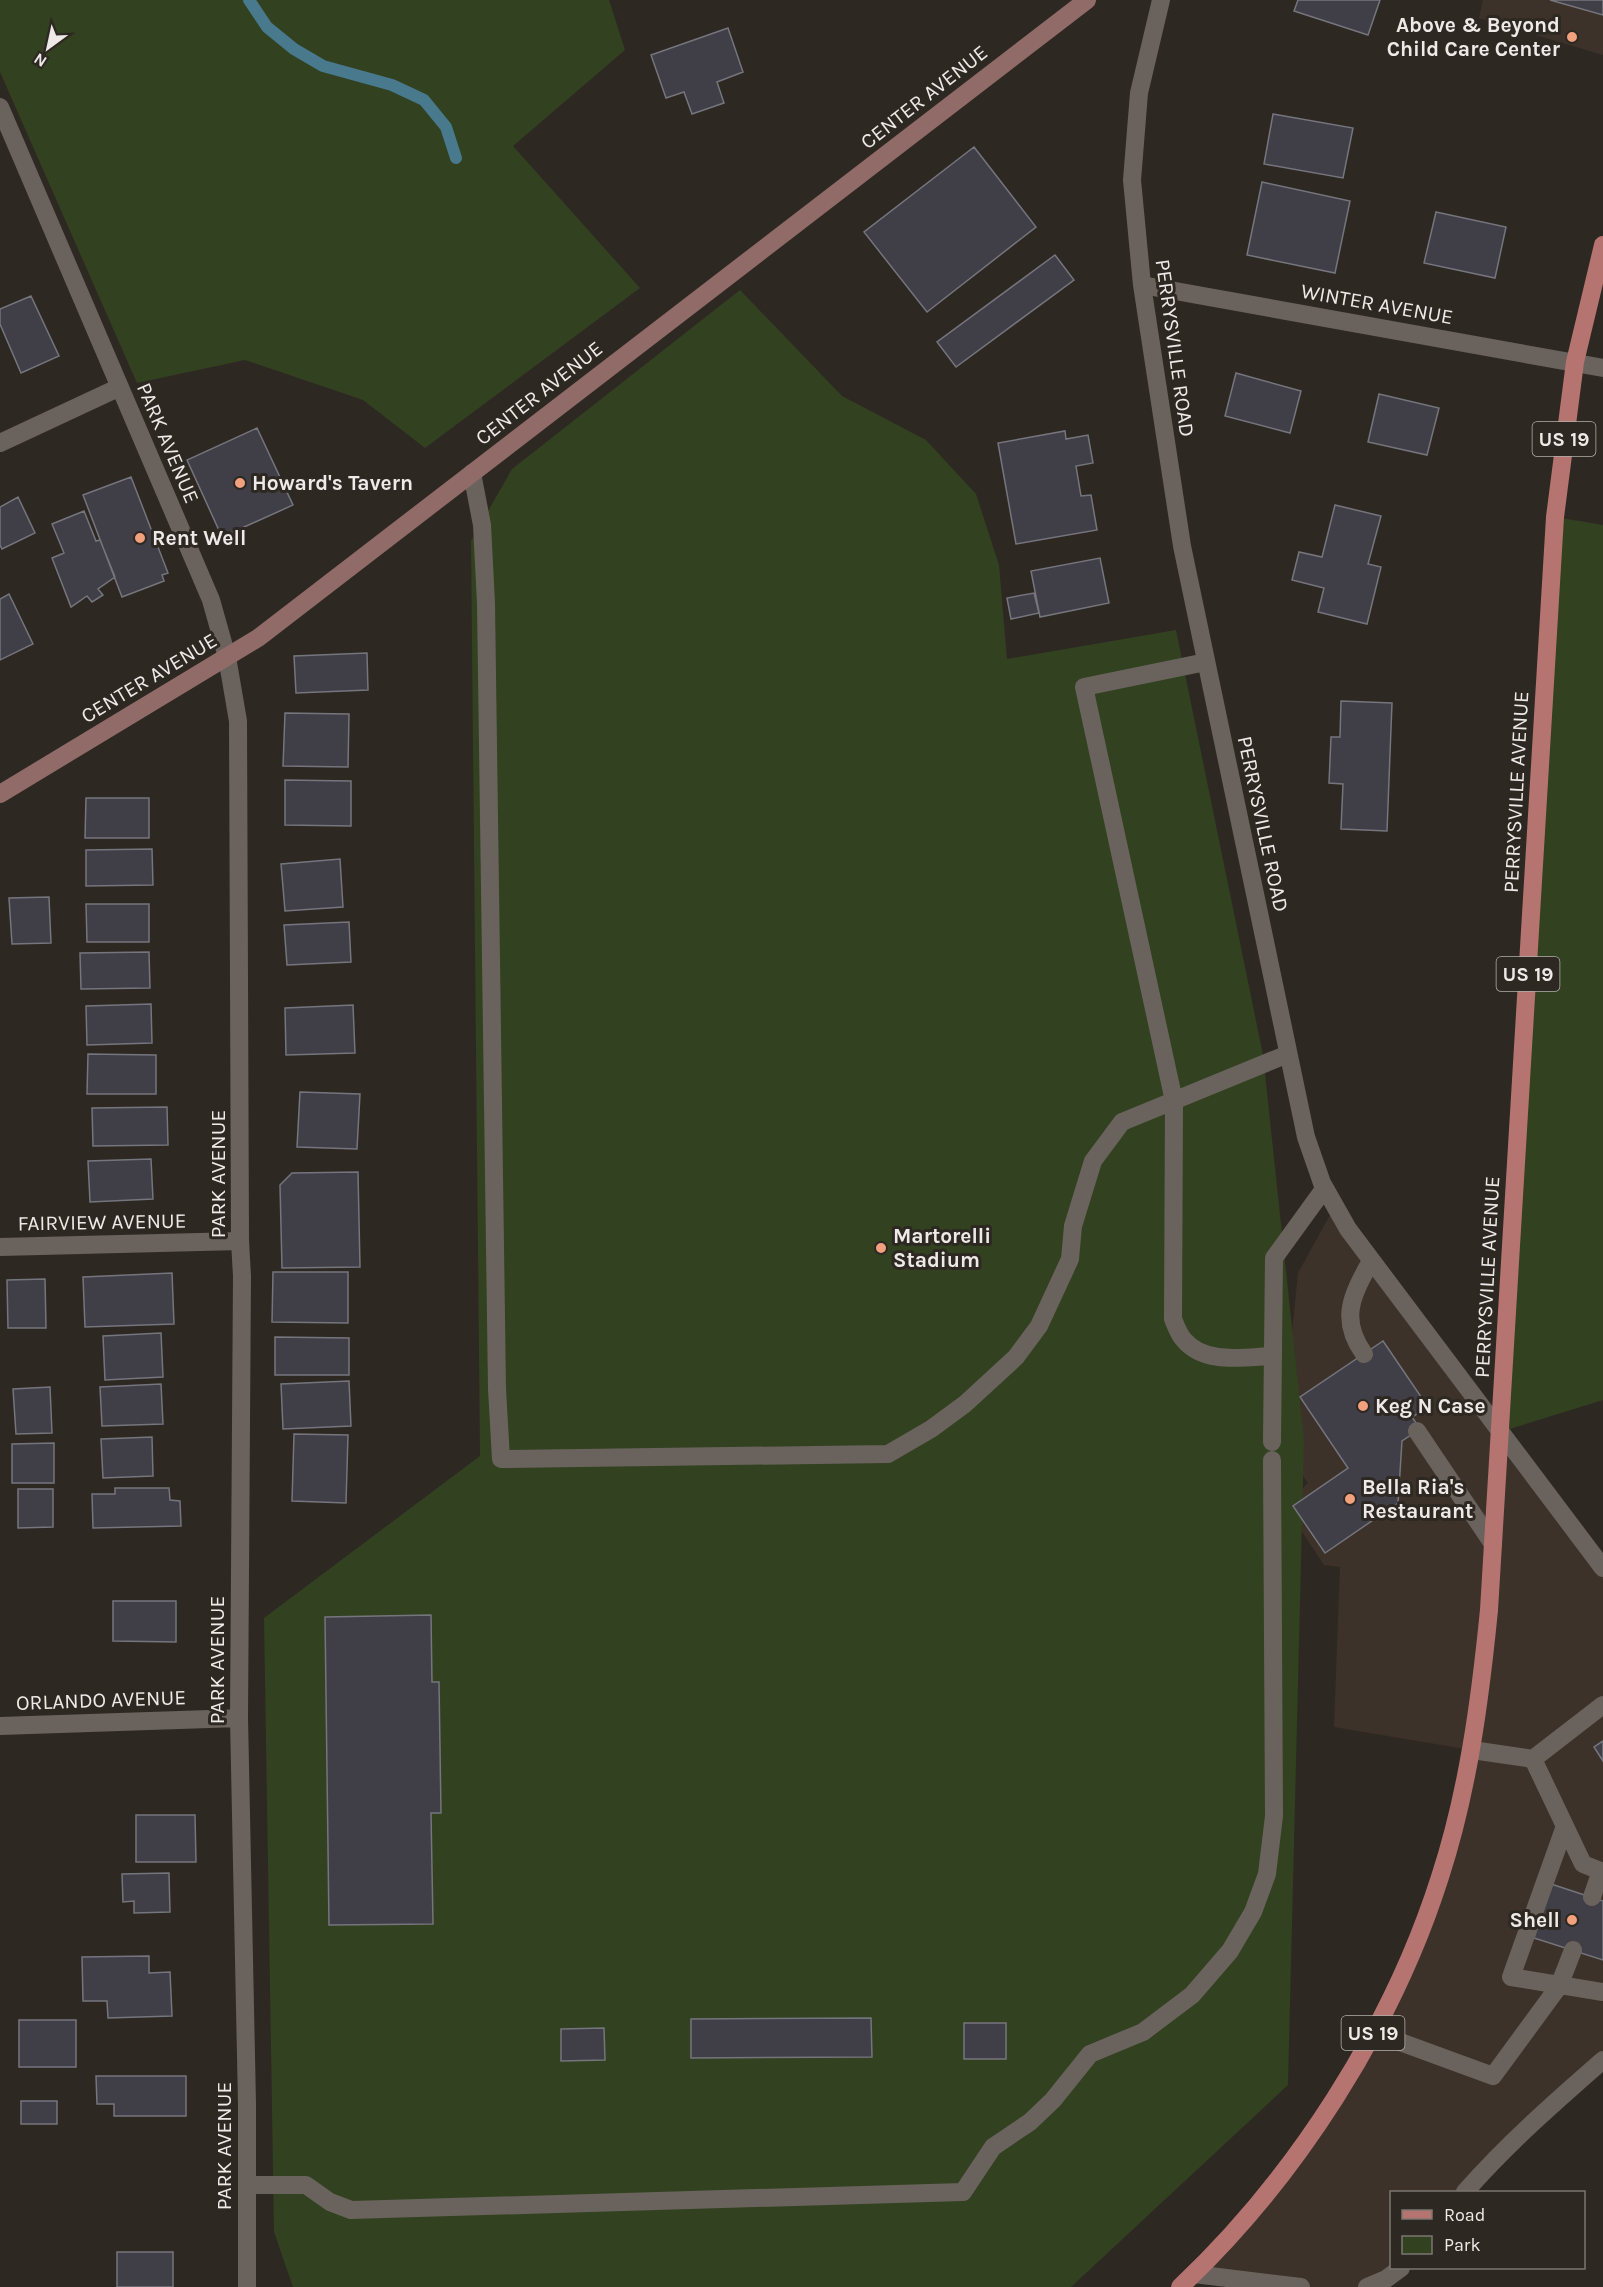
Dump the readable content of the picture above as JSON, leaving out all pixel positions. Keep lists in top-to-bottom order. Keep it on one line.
{"streets":{"main road":["US 19","PERRYSVILLE AVENUE"],"street":["CENTER AVENUE","WINTER AVENUE","PERRYSVILLE ROAD","PARK AVENUE","FAIRVIEW AVENUE","ORLANDO AVENUE"]},"crossings":[["CENTER AVENUE","PARK AVENUE"],["WINTER AVENUE","PERRYSVILLE ROAD"],["WINTER AVENUE","PERRYSVILLE AVENUE"],["PERRYSVILLE ROAD","PERRYSVILLE AVENUE"],["US 19","PERRYSVILLE AVENUE"],["PARK AVENUE","FAIRVIEW AVENUE"],["PARK AVENUE","ORLANDO AVENUE"]],"places":["Above & Beyond Child Care Center","Howard's Tavern","Rent Well","Martorelli Stadium","Keg N Case","Bella Ria's Restaurant","Shell"],"legend":["Road","Park"],"north":"bottom left"}
